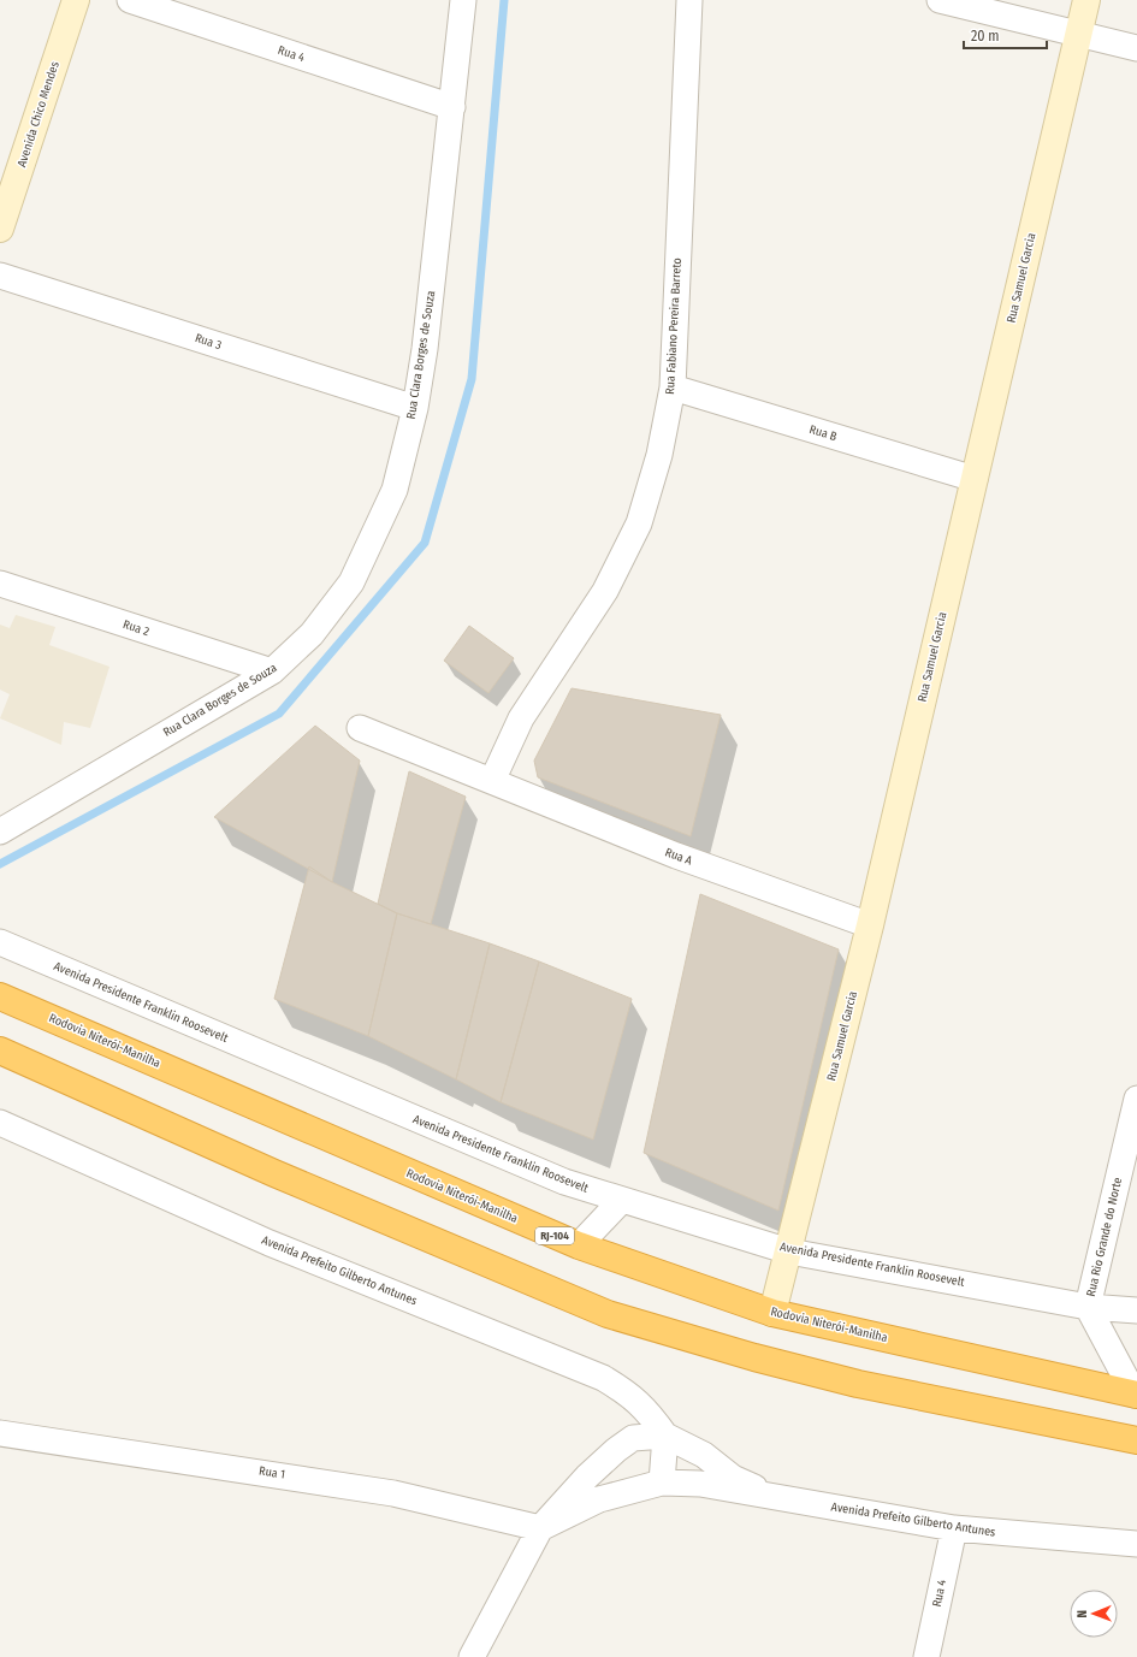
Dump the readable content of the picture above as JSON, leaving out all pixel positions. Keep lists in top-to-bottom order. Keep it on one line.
{"streets":{"highway":["Rodovia Niterói-Manilha","RJ-104"],"street":["Rua 4","Avenida Chico Mendes","Rua Samuel Garcia","Rua Fabiano Pereira Barreto","Rua 3","Rua Clara Borges de Souza","Rua B","Rua 2","Rua A","Avenida Presidente Franklin Roosevelt","Rua Rio Grande do Norte","Avenida Prefeito Gilberto Antunes","Rua 1"]},"crossings":[["Rua 4","Rua Clara Borges de Souza"],["Rua 4","Avenida Prefeito Gilberto Antunes"],["Rua Samuel Garcia","Rua B"],["Rua Samuel Garcia","Rua A"],["Rua Samuel Garcia","Avenida Presidente Franklin Roosevelt"],["Rua Samuel Garcia","Rodovia Niterói-Manilha"],["Rua Fabiano Pereira Barreto","Rua B"],["Rua Fabiano Pereira Barreto","Rua A"],["Rua 3","Rua Clara Borges de Souza"],["Rua Clara Borges de Souza","Rua 2"],["Avenida Presidente Franklin Roosevelt","Rua Rio Grande do Norte"],["Rodovia Niterói-Manilha","Rua Rio Grande do Norte"],["Avenida Prefeito Gilberto Antunes","Rua 1"]],"scale_bar":"20 m","north":"left"}
